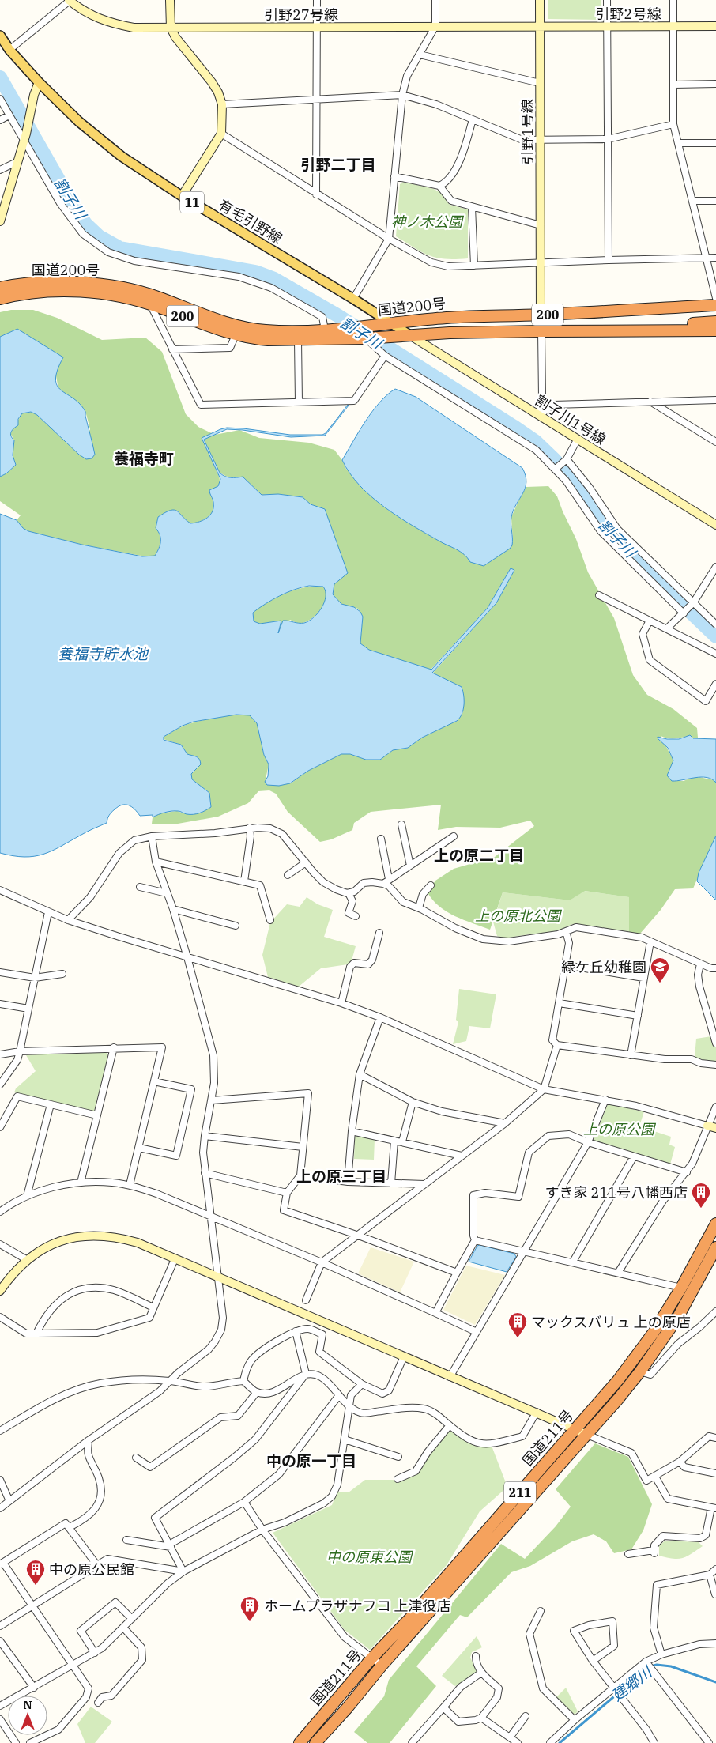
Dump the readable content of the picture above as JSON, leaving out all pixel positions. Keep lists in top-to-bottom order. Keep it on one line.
{"streets":{"highway":["国道200号","200","国道211号","211"],"main road":["11","有毛引野線"],"street":["引野2号線","引野27号線","引野1号線","割子川1号線"]},"crossings":[["引野2号線","引野27号線"],["引野2号線","引野1号線"],["引野27号線","引野1号線"],["引野1号線","国道200号"],["引野1号線","200"],["有毛引野線","国道200号"],["有毛引野線","割子川1号線"],["国道200号","200"],["国道200号","割子川1号線"]],"districts":["引野二丁目","養福寺町","上の原二丁目","上の原三丁目","中の原一丁目"],"water":["割子川","養福寺貯水池","建郷川"],"parks":["神ノ木公園","上の原北公園","上の原公園","中の原東公園"],"places":{"school or university":["緑ケ丘幼稚園"],"building":["すき家 211号八幡西店","マックスバリュ 上の原店","中の原公民館","ホームプラザナフコ 上津役店"]},"north":"top"}
